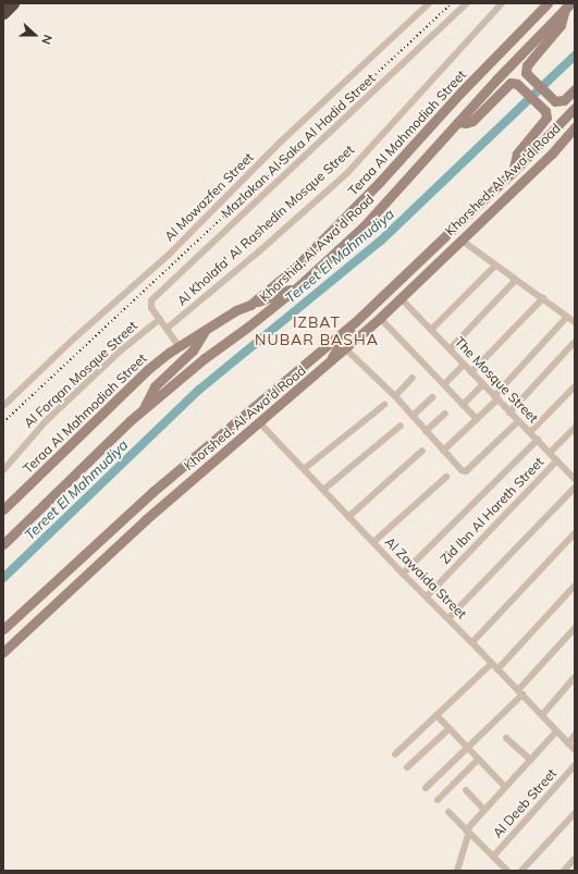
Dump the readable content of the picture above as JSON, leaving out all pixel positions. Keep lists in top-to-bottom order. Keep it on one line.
{"streets":{"main road":["Teraa Al Mahmodiah Street","Khorshed, Al Awa'd Road","Khorshid, Al Awa'd Road"],"street":["Mazlakan Al Saka Al Hadid Street","Al Mowazfen Street","Al Kholafa' Al Rashedin Mosque Street","Al Forqan Mosque Street","The Mosque Street","Zid Ibn Al Hareth Street","Al Zawaida Street","Al Deeb Street"]},"crossings":[["Mazlakan Al Saka Al Hadid Street","Al Forqan Mosque Street"],["Khorshed, Al Awa'd Road","The Mosque Street"],["Khorshed, Al Awa'd Road","Al Zawaida Street"],["The Mosque Street","Zid Ibn Al Hareth Street"],["Zid Ibn Al Hareth Street","Al Zawaida Street"]],"districts":["IZBAT NUBAR BASHA"],"water":["Tereet El Mahmudiya"],"north":"right"}
